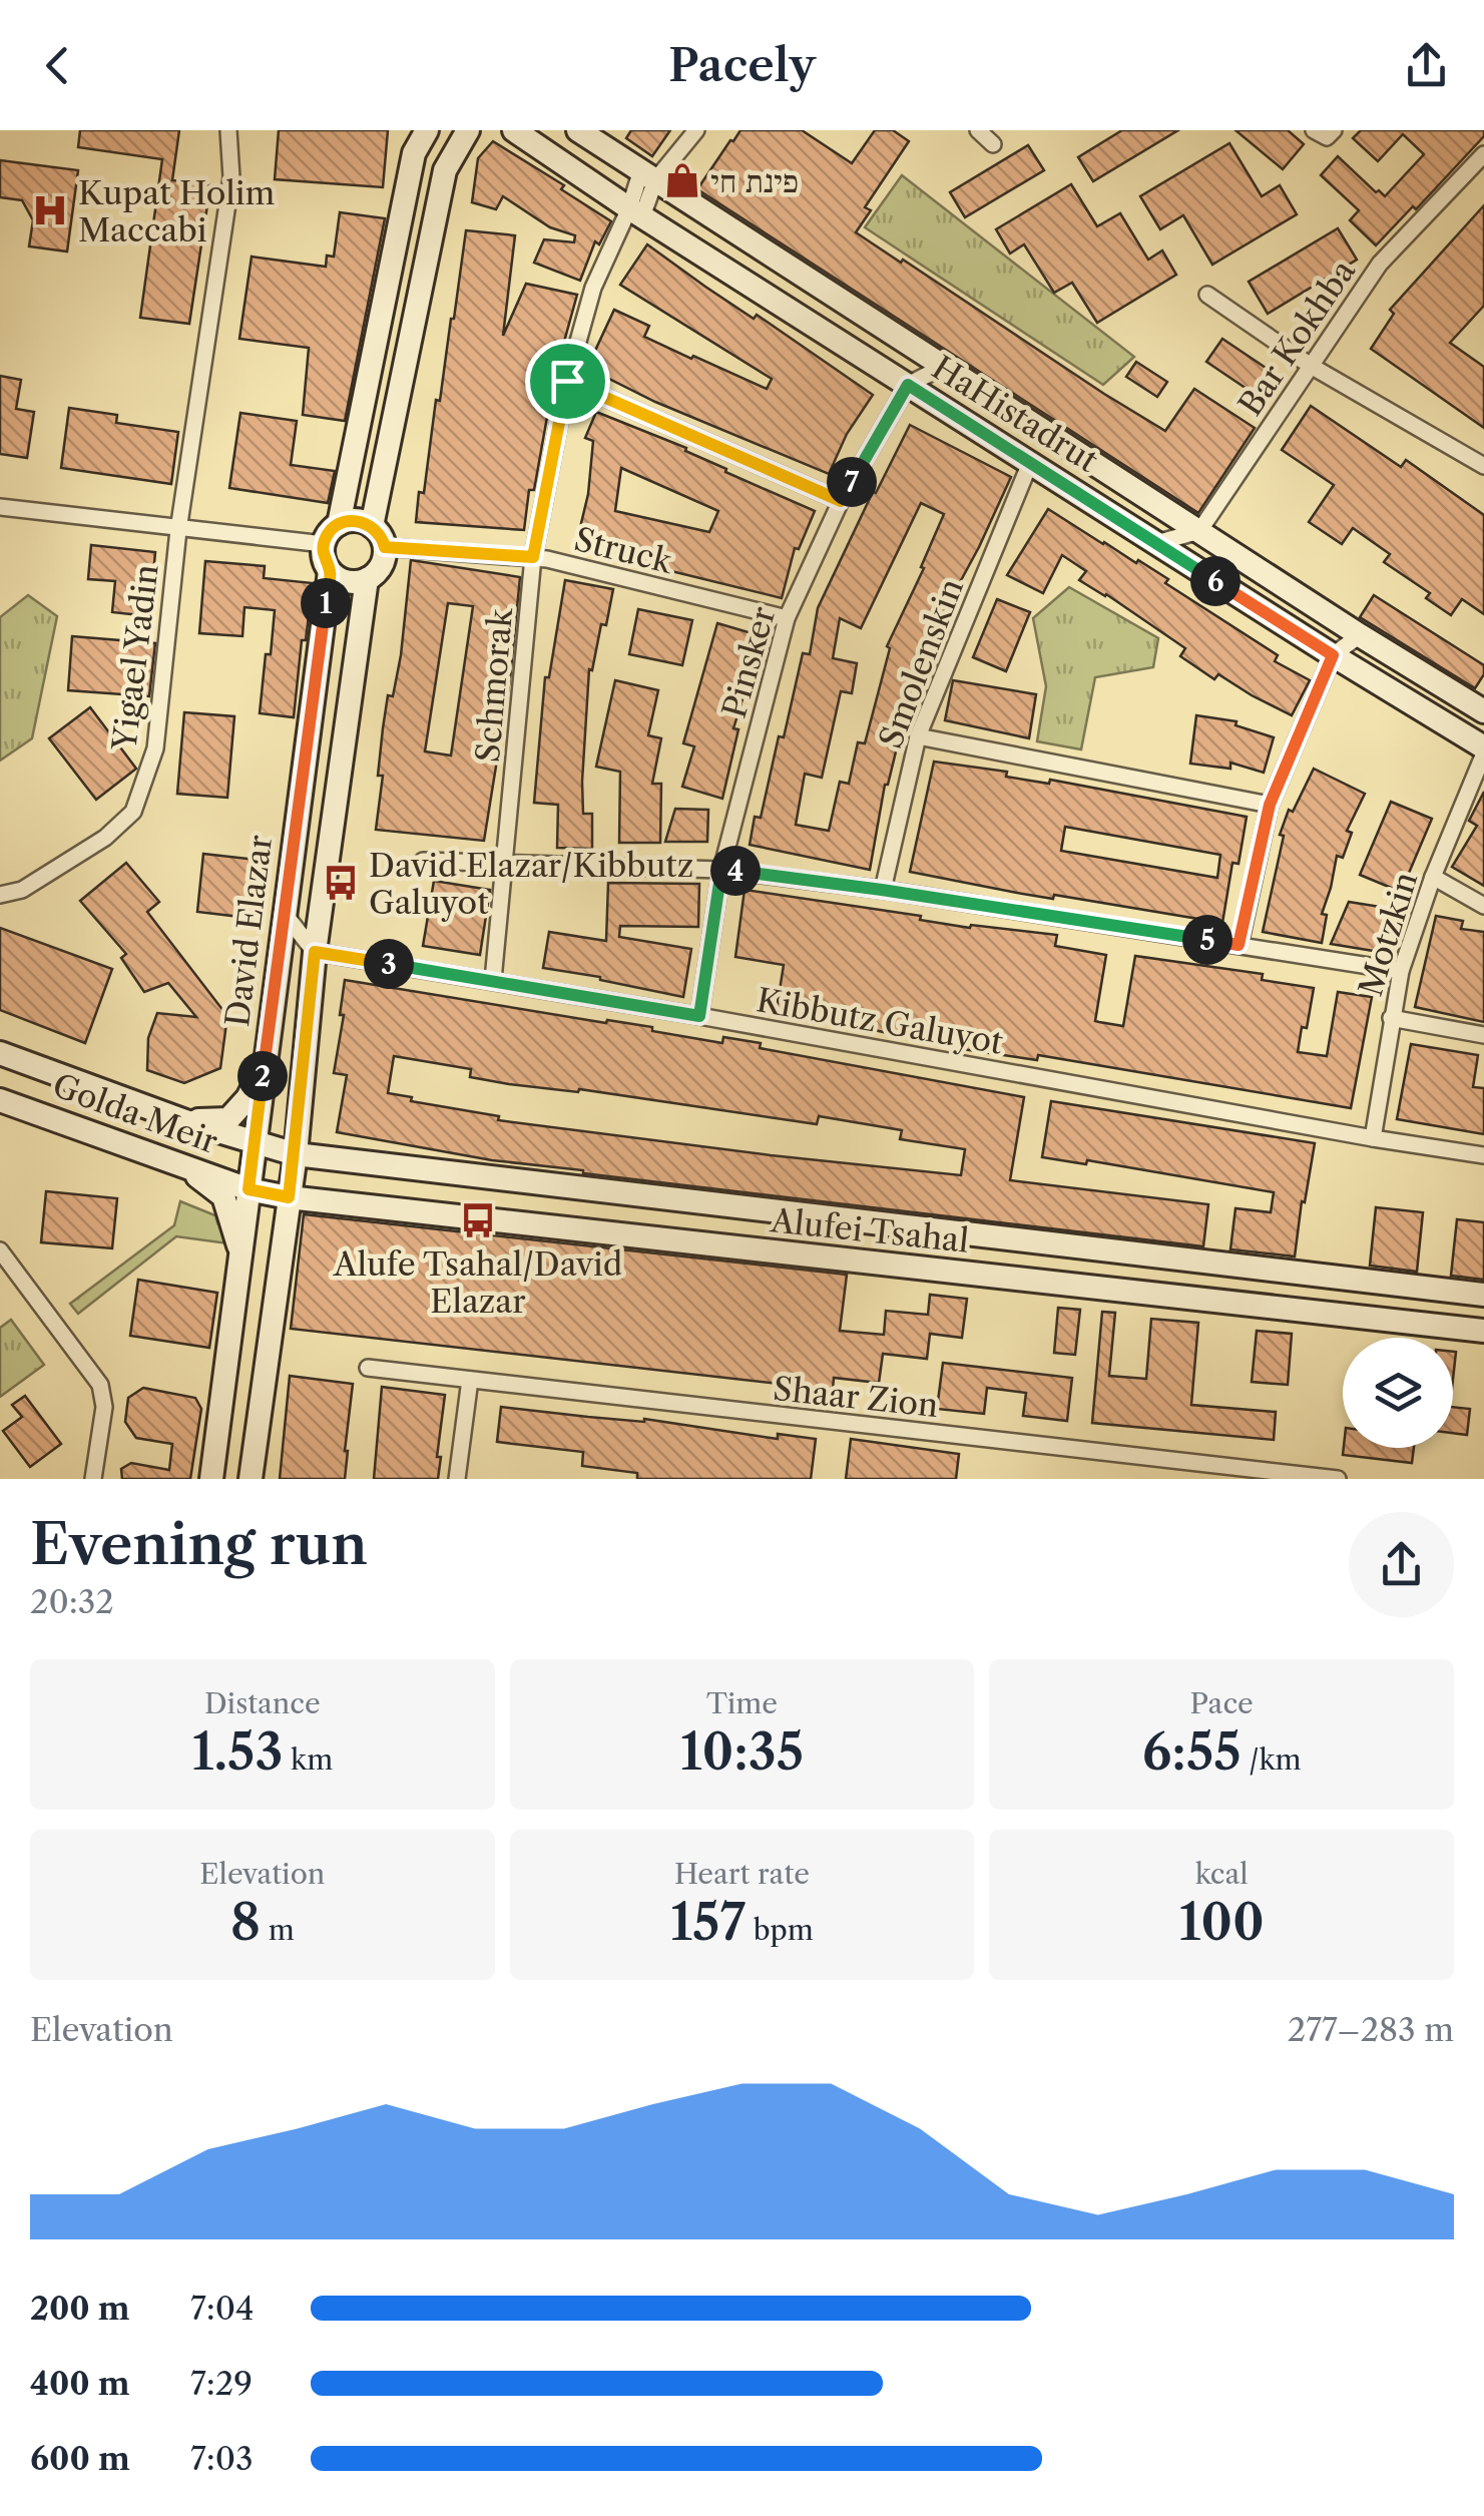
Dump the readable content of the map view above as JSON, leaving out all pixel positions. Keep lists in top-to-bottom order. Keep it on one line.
{"streets":{"street":["Bar Kokhba","HaHistadrut","Struck","Yigael Yadin","Pinsker","Smolenskin","Schmorak","David Elazar","Motzkin","Kibbutz Galuyot","Golda Meir","Alufei Tsahal","Shaar Zion"]},"crossings":[["Bar Kokhba","HaHistadrut"],["HaHistadrut","Pinsker"],["HaHistadrut","Smolenskin"],["HaHistadrut","Schmorak"],["HaHistadrut","Motzkin"],["Struck","Pinsker"],["Struck","Schmorak"],["Struck","David Elazar"],["Pinsker","Kibbutz Galuyot"],["Schmorak","Kibbutz Galuyot"],["David Elazar","Golda Meir"],["David Elazar","Alufei Tsahal"],["Motzkin","Kibbutz Galuyot"],["Golda Meir","Alufei Tsahal"]],"places":{"shop":["פינת חי"],"hospital":["Kupat Holim Maccabi"],"bus stop":["David Elazar/Kibbutz Galuyot","Alufe Tsahal/David Elazar"]},"page":{"header":"Pacely","pins":["7","6","1","4","5","3","2"],"heading":["Evening run","20:32"],"stats":[["Distance","1.53 km"],["Time","10:35"],["Pace","6:55 /km"],["Elevation","8 m"],["Heart rate","157 bpm"],["kcal","100"]],"chart":["Elevation","277–283 m"],"list":[{"name":"200 m","note":"7:04"},{"name":"400 m","note":"7:29"},{"name":"600 m","note":"7:03"}]}}
